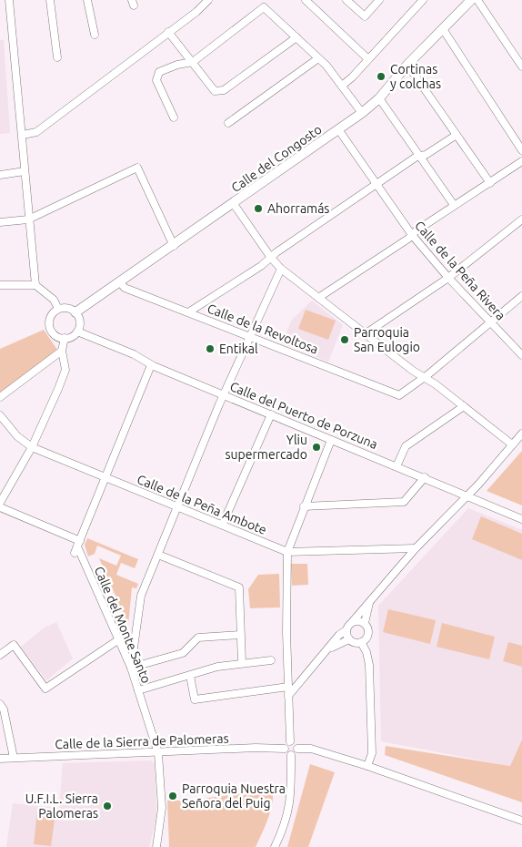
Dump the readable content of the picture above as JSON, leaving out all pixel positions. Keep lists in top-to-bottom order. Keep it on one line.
{"streets":{"street":["Calle del Congosto","Calle de la Peña Rivera","Calle de la Revoltosa","Calle del Puerto de Porzuna","Calle de la Peña Ambote","Calle del Monte Santo","Calle de la Sierra de Palomeras"]},"crossings":[["Calle del Congosto","Calle de la Peña Rivera"],["Calle del Congosto","Calle de la Revoltosa"],["Calle del Congosto","Calle del Puerto de Porzuna"],["Calle del Monte Santo","Calle de la Sierra de Palomeras"]],"places":["Cortinas y colchas","Ahorramás","Parroquia San Eulogio","Entikal","Yliu supermercado","Parroquia Nuestra Señora del Puig","U.F.I.L. Sierra Palomeras"]}
